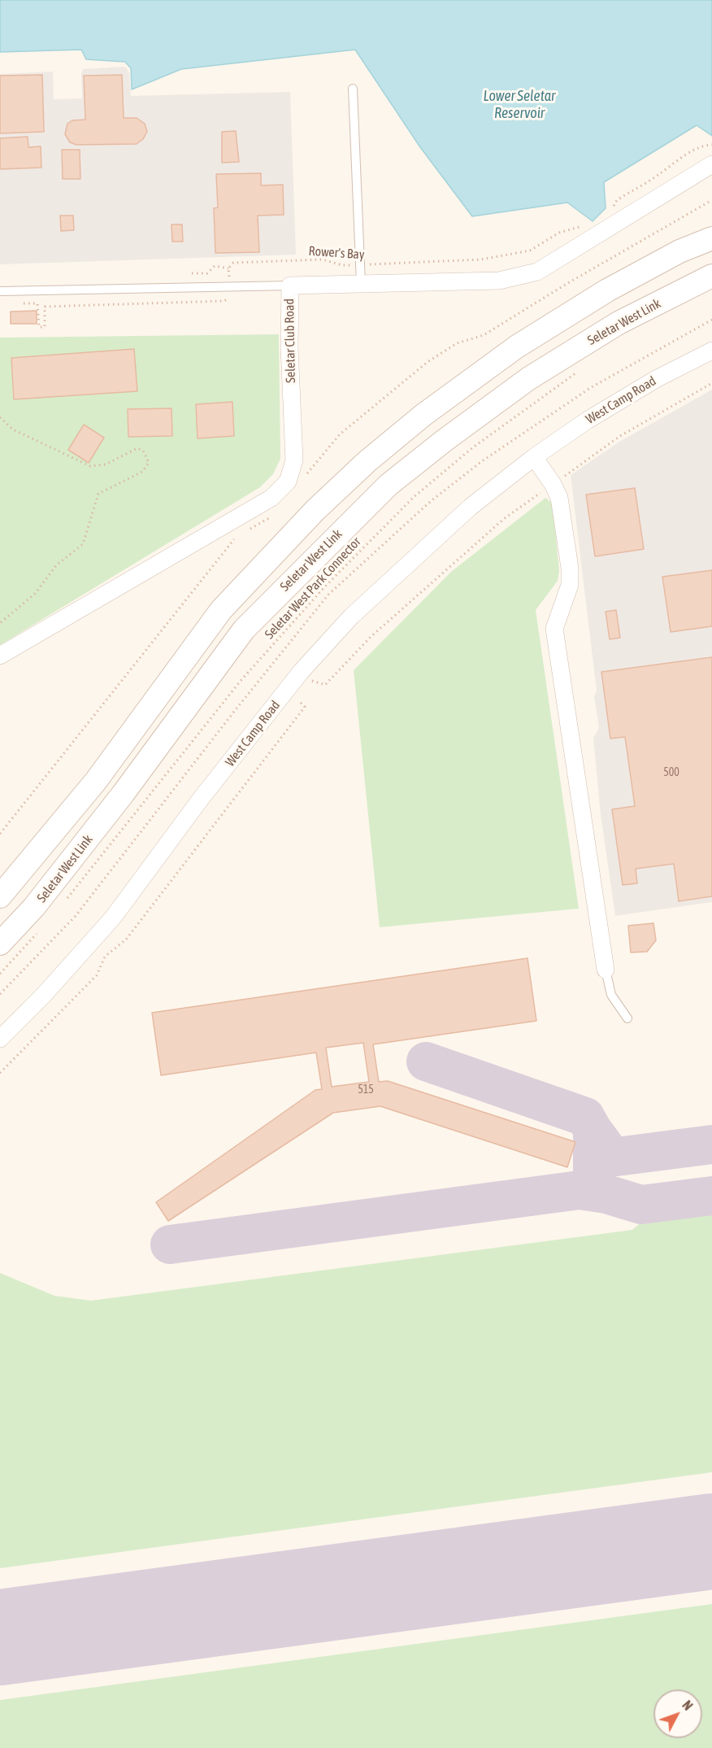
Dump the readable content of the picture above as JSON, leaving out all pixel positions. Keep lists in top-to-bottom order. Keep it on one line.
{"streets":{"main road":["Seletar West Link"],"street":["Seletar Club Road","West Camp Road"],"path":["Rower's Bay","Seletar West Park Connector"]},"water":["Lower Seletar Reservoir"],"house_numbers":["500","515"],"north":"top right"}
